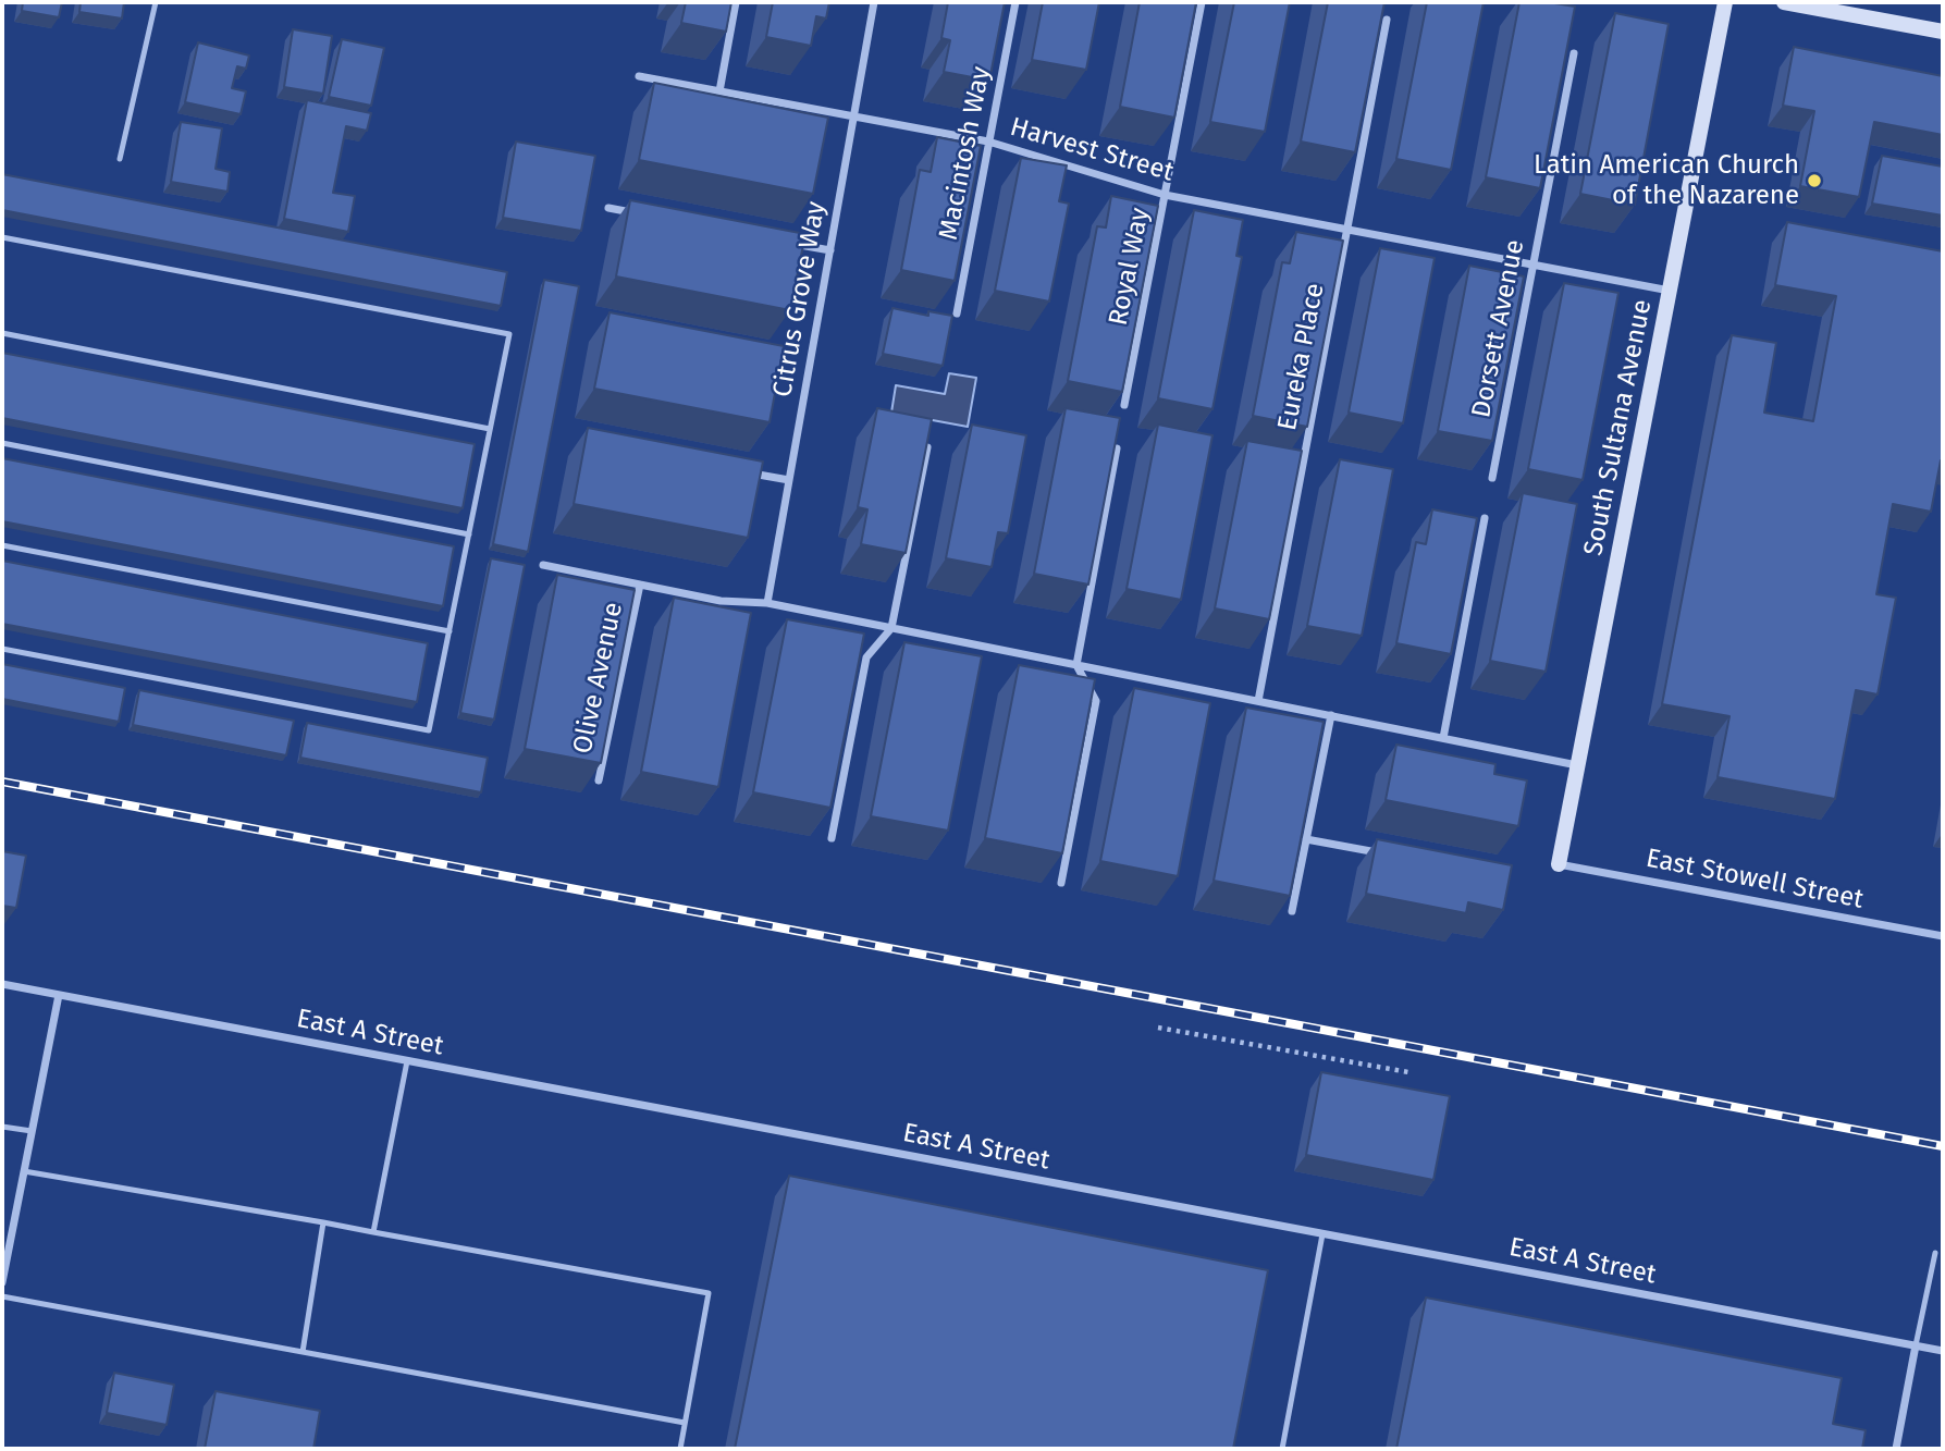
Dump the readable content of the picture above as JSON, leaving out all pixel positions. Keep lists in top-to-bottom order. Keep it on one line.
{"streets":{"street":["Harvest Street","Macintosh Way","Royal Way","Citrus Grove Way","Dorsett Avenue","Eureka Place","South Sultana Avenue","Olive Avenue","East Stowell Street","East A Street"]},"crossings":[["Harvest Street","Macintosh Way"],["Harvest Street","Royal Way"],["Harvest Street","Citrus Grove Way"],["Harvest Street","Dorsett Avenue"],["Harvest Street","Eureka Place"],["Harvest Street","South Sultana Avenue"],["South Sultana Avenue","East Stowell Street"]],"places":["Latin American Church of the Nazarene"]}
